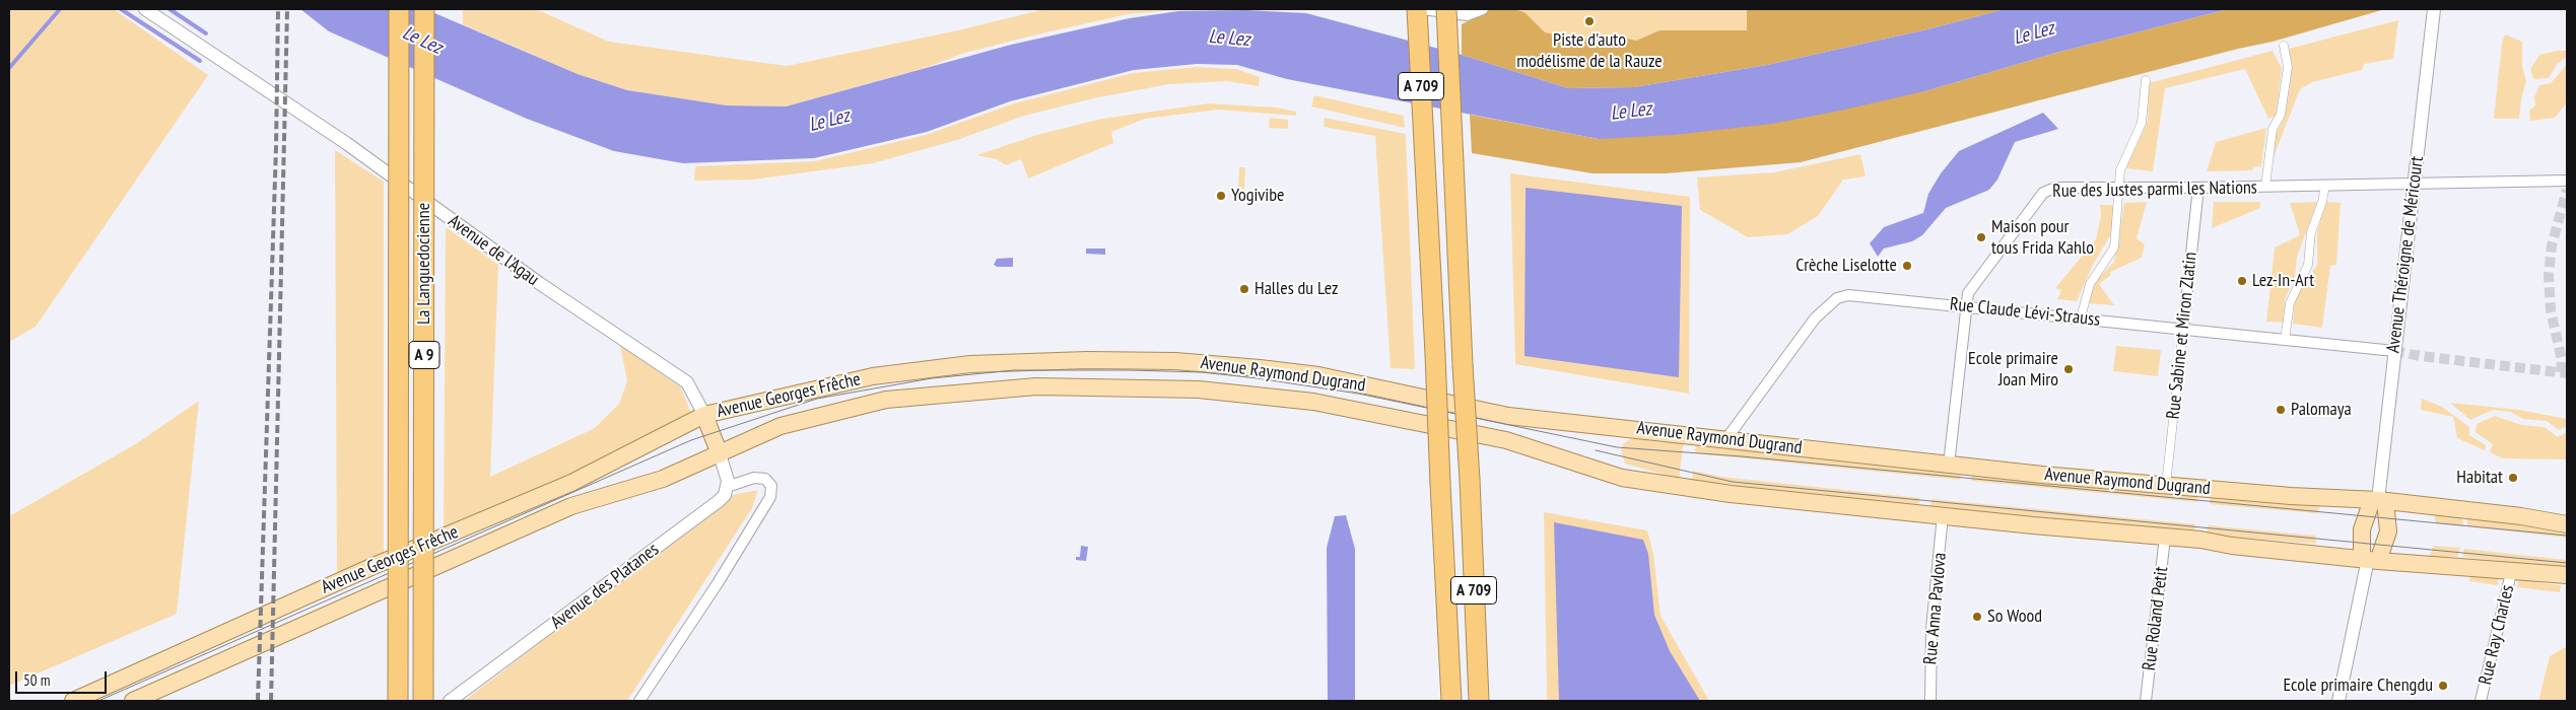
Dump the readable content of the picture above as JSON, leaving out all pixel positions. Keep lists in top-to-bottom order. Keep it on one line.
{"streets":{"highway":["A 709","La Languedocienne","A 9"],"main road":["Avenue Raymond Dugrand","Avenue Georges Frêche"],"street":["Rue des Justes parmi les Nations","Avenue de l'Agau","Avenue Théroigne de Méricourt","Rue Claude Lévi-Strauss","Rue Sabine et Miron Zlatin","Avenue des Platanes","Rue Anna Pavlova","Rue Roland Petit","Rue Ray Charles"]},"crossings":[["Rue des Justes parmi les Nations","Avenue Théroigne de Méricourt"],["Rue des Justes parmi les Nations","Rue Claude Lévi-Strauss"],["Rue des Justes parmi les Nations","Rue Sabine et Miron Zlatin"],["Rue des Justes parmi les Nations","Avenue Raymond Dugrand"],["Avenue de l'Agau","Avenue Georges Frêche"],["Avenue Théroigne de Méricourt","Rue Claude Lévi-Strauss"],["Avenue Théroigne de Méricourt","Avenue Raymond Dugrand"],["Rue Claude Lévi-Strauss","Rue Sabine et Miron Zlatin"],["Rue Claude Lévi-Strauss","Avenue Raymond Dugrand"],["Rue Sabine et Miron Zlatin","Avenue Raymond Dugrand"],["Avenue Raymond Dugrand","Avenue Georges Frêche"],["Avenue Raymond Dugrand","Rue Anna Pavlova"],["Avenue Raymond Dugrand","Rue Roland Petit"]],"water":["Le Lez"],"places":["Piste d'auto modélisme de la Rauze","Yogivibe","Maison pour tous Frida Kahlo","Crèche Liselotte","Lez-In-Art","Halles du Lez","Ecole primaire Joan Miro","Palomaya","Habitat","So Wood","Ecole primaire Chengdu"],"scale_bar":"50 m"}
